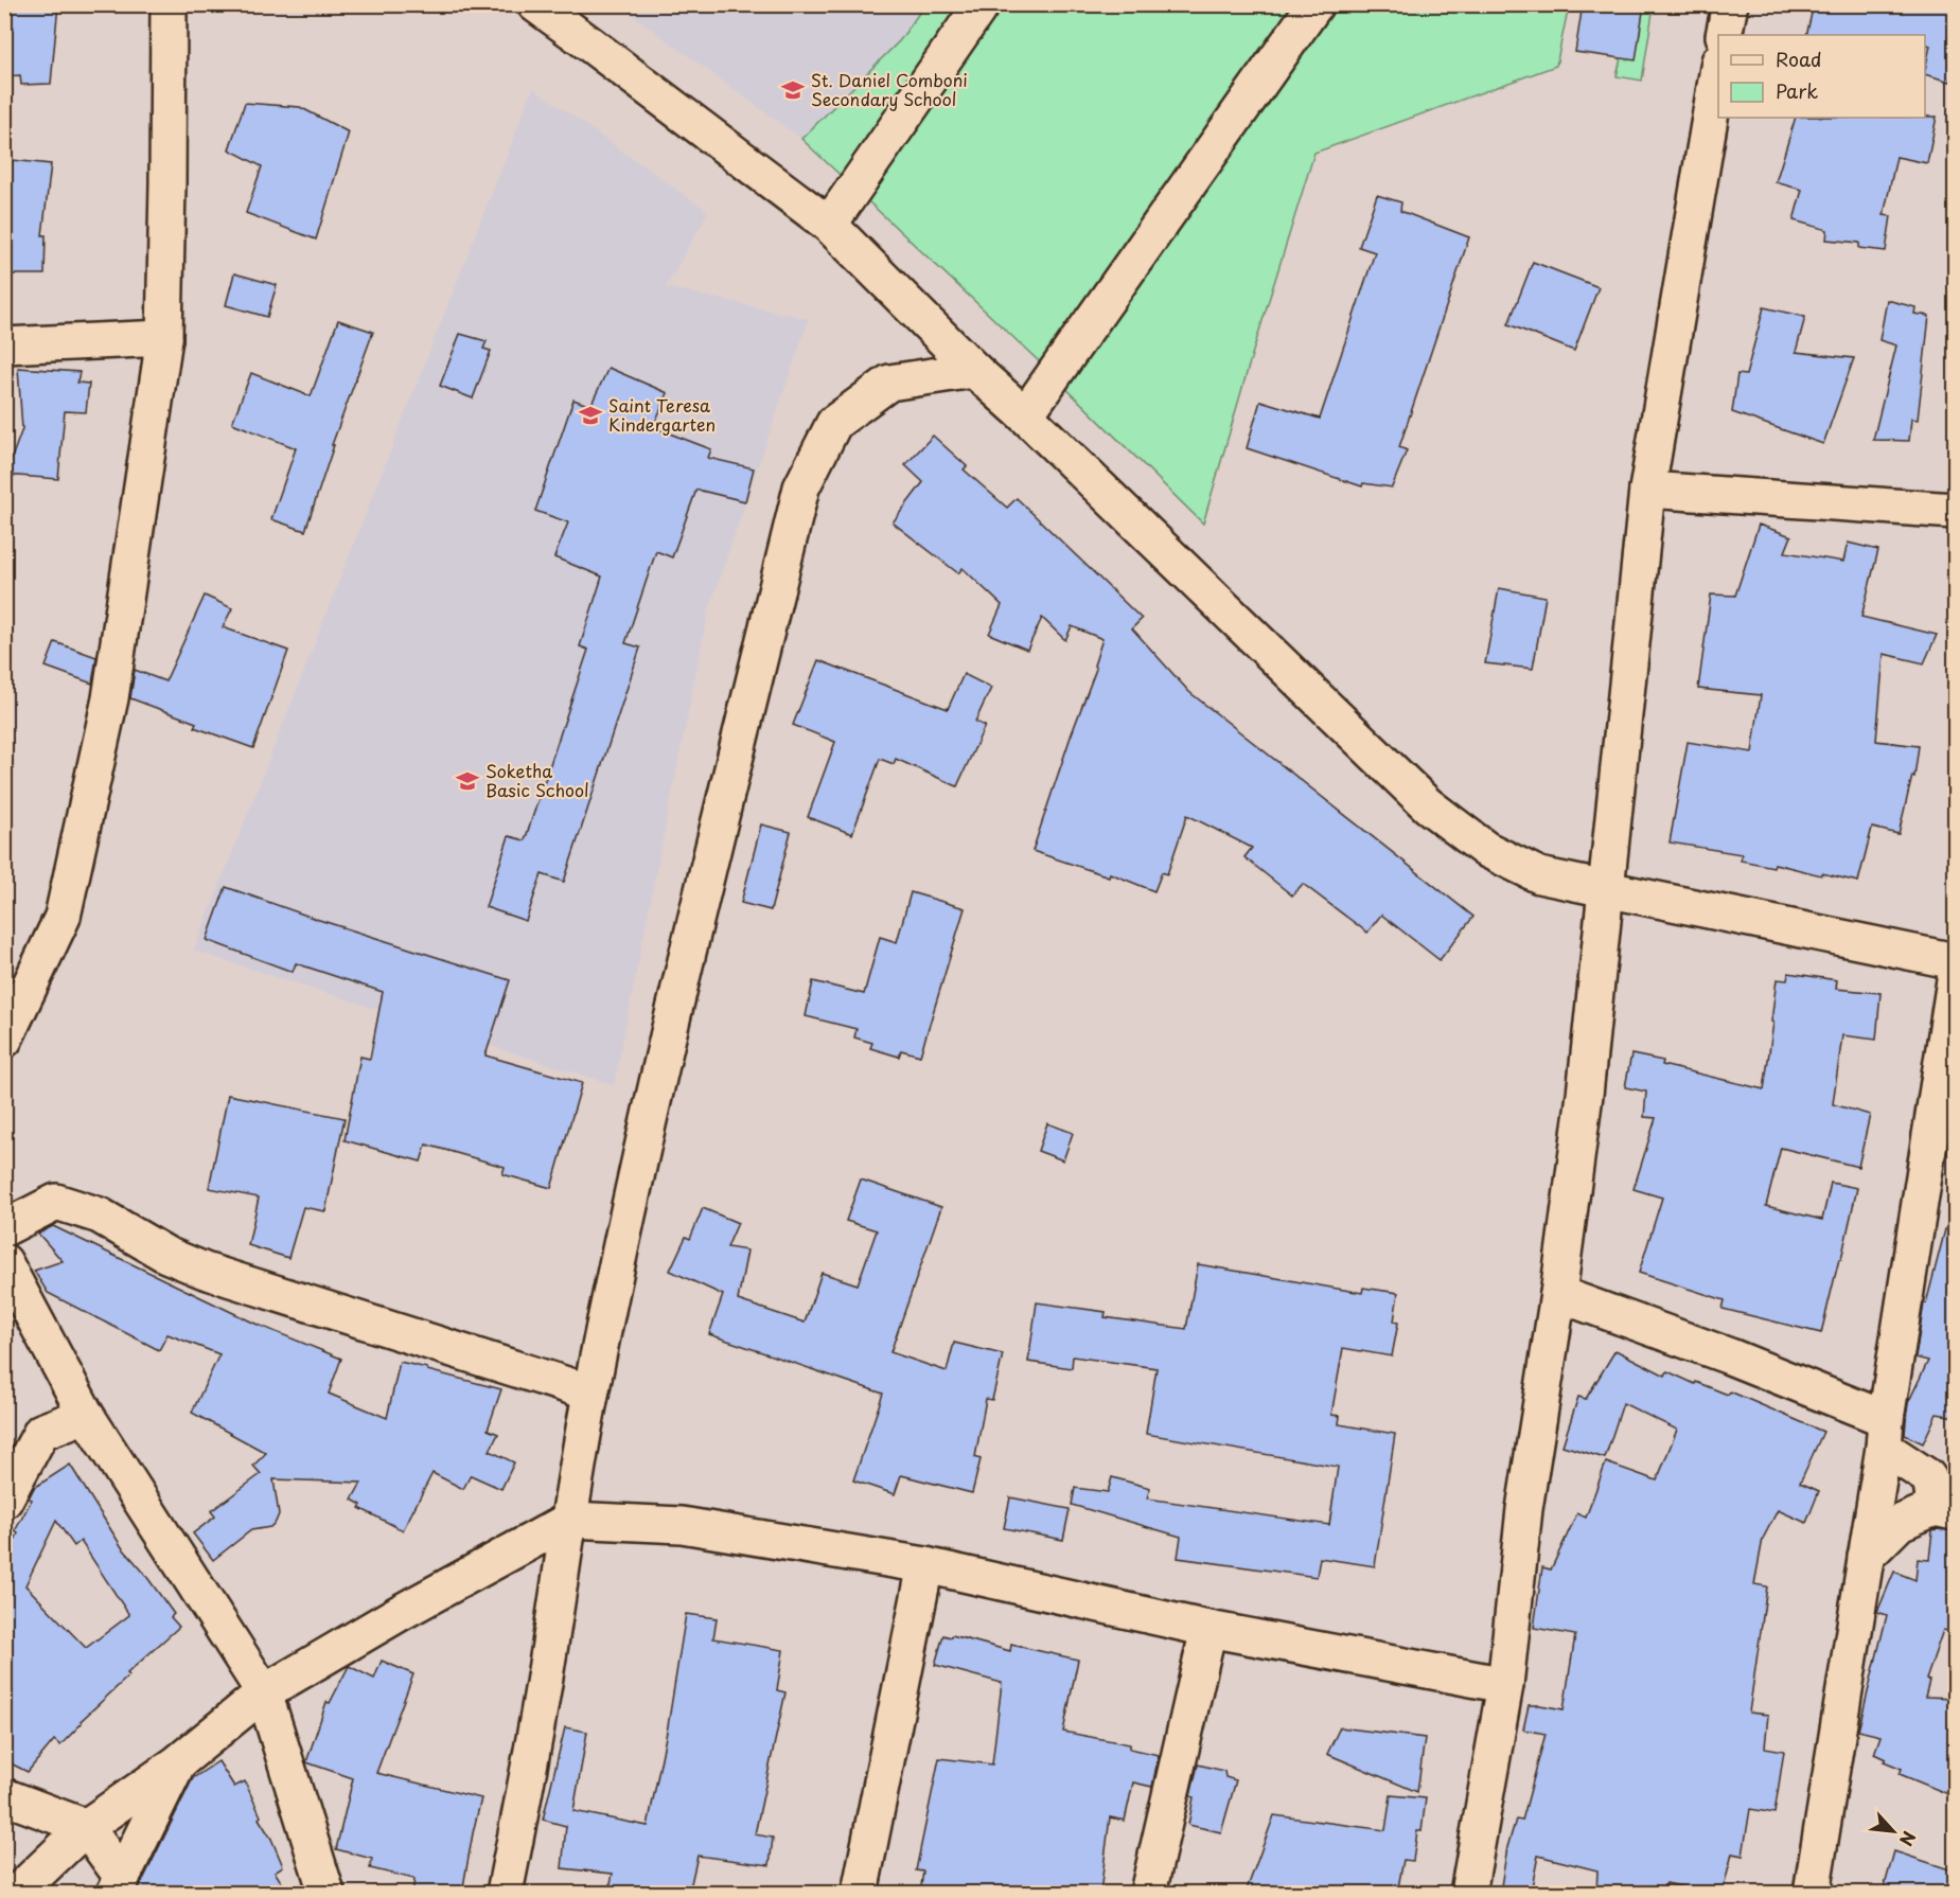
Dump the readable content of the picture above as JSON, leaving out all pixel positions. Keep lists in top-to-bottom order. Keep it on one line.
{"places":{"school or university":["St. Daniel Comboni Secondary School","Saint Teresa Kindergarten","Soketha Basic School"]},"legend":["Road","Park"],"north":"bottom right"}
